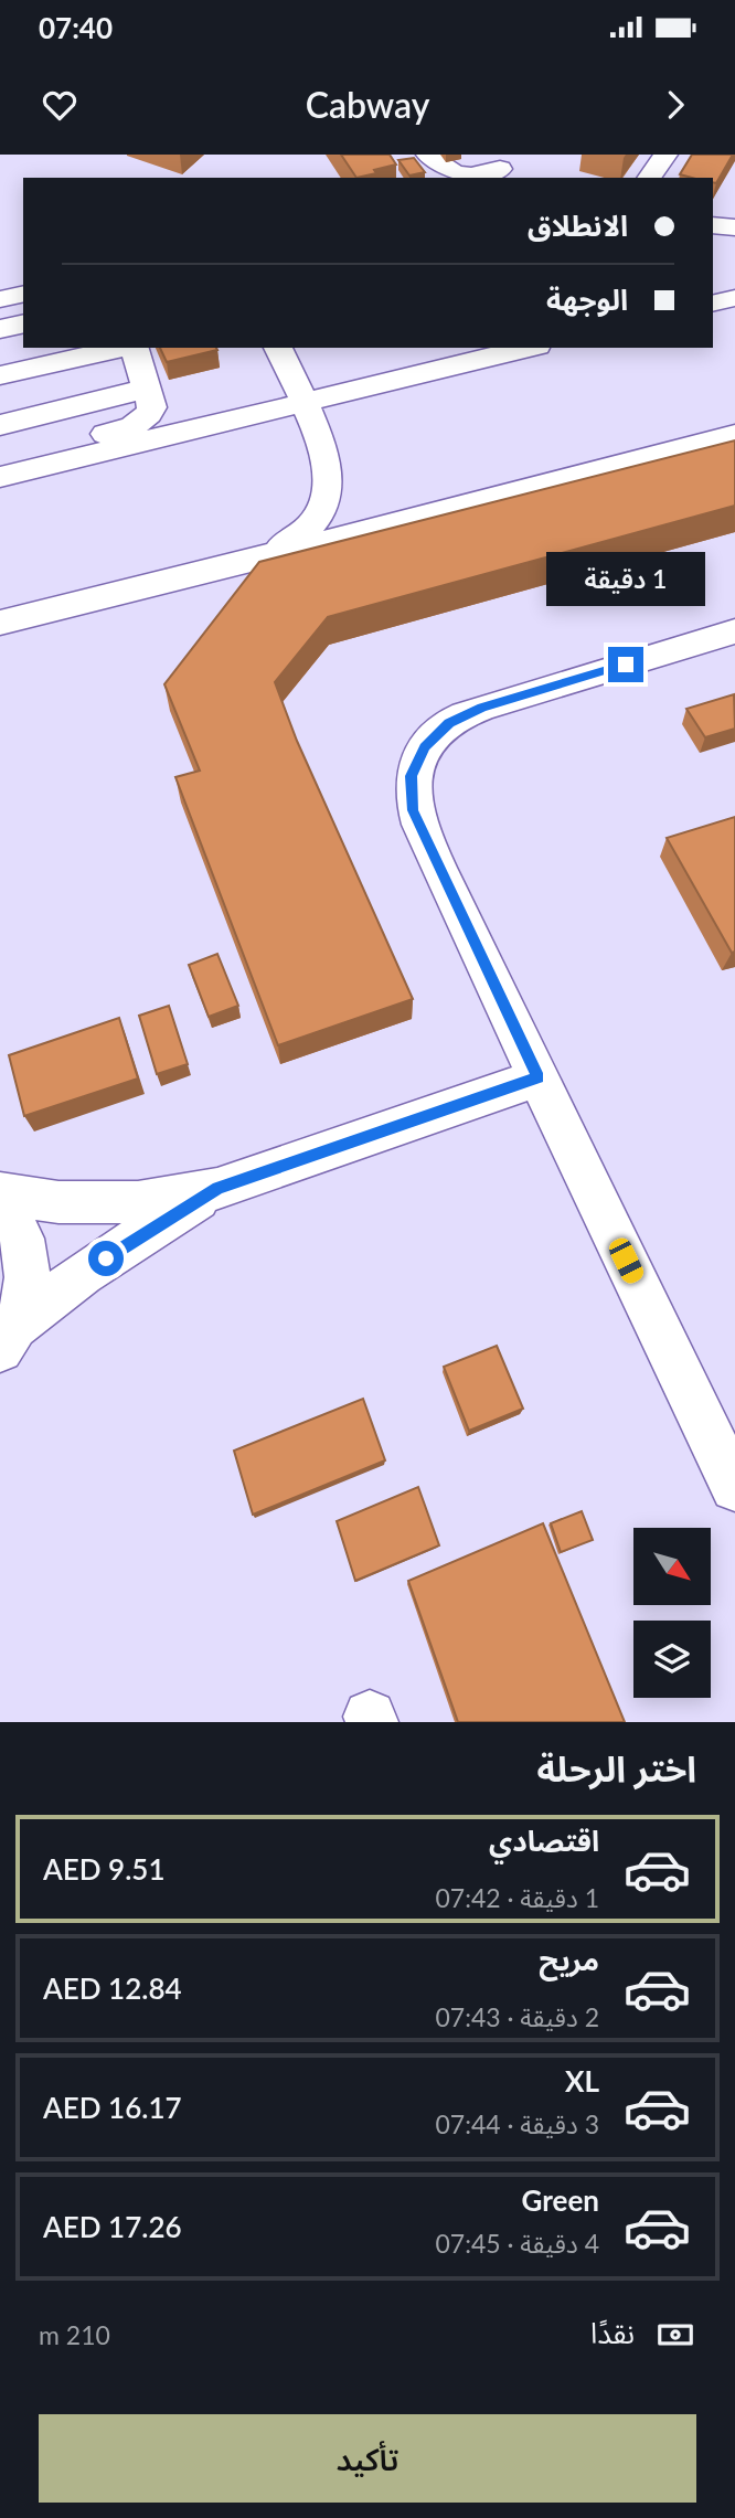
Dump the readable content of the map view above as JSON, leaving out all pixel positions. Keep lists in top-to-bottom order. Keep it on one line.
{"north":"bottom right","page":{"status":"07:40","header":"Cabway","banner":["الانطلاق","الوجهة"],"bubble":"1 دقيقة","heading":"اختر الرحلة","list":[{"name":"اقتصادي","note":"1 دقيقة · 07:42","value":"AED 9.51"},{"name":"مريح","note":"2 دقيقة · 07:43","value":"AED 12.84"},{"name":"XL","note":"3 دقيقة · 07:44","value":"AED 16.17"},{"name":"Green","note":"4 دقيقة · 07:45","value":"AED 17.26"}],"pay":["نقدًا","210 m"],"buttons":"تأكيد"}}
